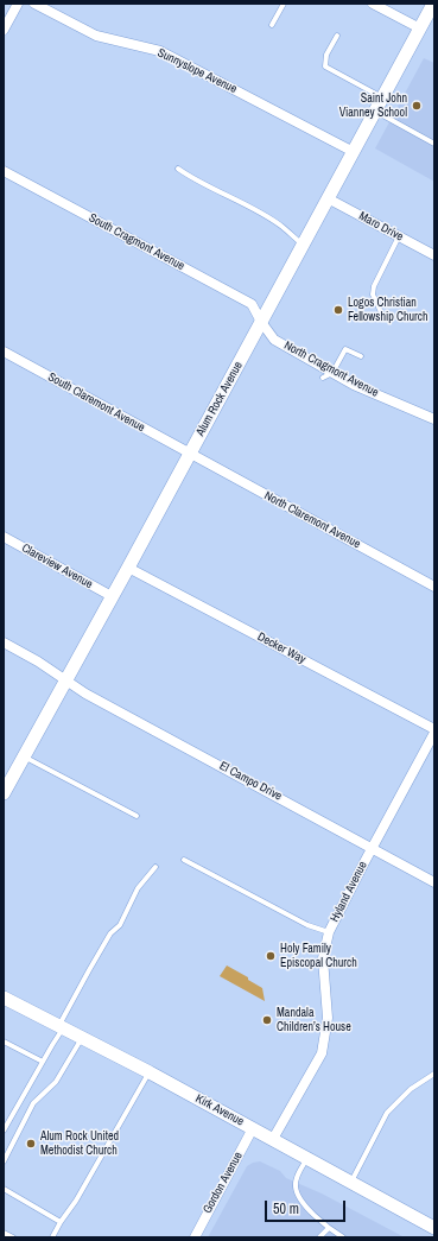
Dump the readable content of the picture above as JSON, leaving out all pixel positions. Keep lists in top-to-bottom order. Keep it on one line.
{"streets":{"main road":["Alum Rock Avenue","Kirk Avenue"],"street":["Sunnyslope Avenue","Maro Drive","South Cragmont Avenue","North Cragmont Avenue","South Claremont Avenue","North Claremont Avenue","Clareview Avenue","Decker Way","El Campo Drive","Hyland Avenue","Gordon Avenue"]},"crossings":[["Sunnyslope Avenue","Alum Rock Avenue"],["Maro Drive","Alum Rock Avenue"],["South Cragmont Avenue","North Cragmont Avenue"],["South Cragmont Avenue","Alum Rock Avenue"],["North Cragmont Avenue","Alum Rock Avenue"],["Alum Rock Avenue","South Claremont Avenue"],["Alum Rock Avenue","North Claremont Avenue"],["Alum Rock Avenue","Clareview Avenue"],["Alum Rock Avenue","Decker Way"],["Alum Rock Avenue","El Campo Drive"],["South Claremont Avenue","North Claremont Avenue"],["Decker Way","Hyland Avenue"],["El Campo Drive","Hyland Avenue"],["Hyland Avenue","Kirk Avenue"],["Kirk Avenue","Gordon Avenue"]],"places":["Saint John Vianney School","Logos Christian Fellowship Church","Holy Family Episcopal Church","Mandala Children’s House","Alum Rock United Methodist Church"],"scale_bar":"50 m"}
